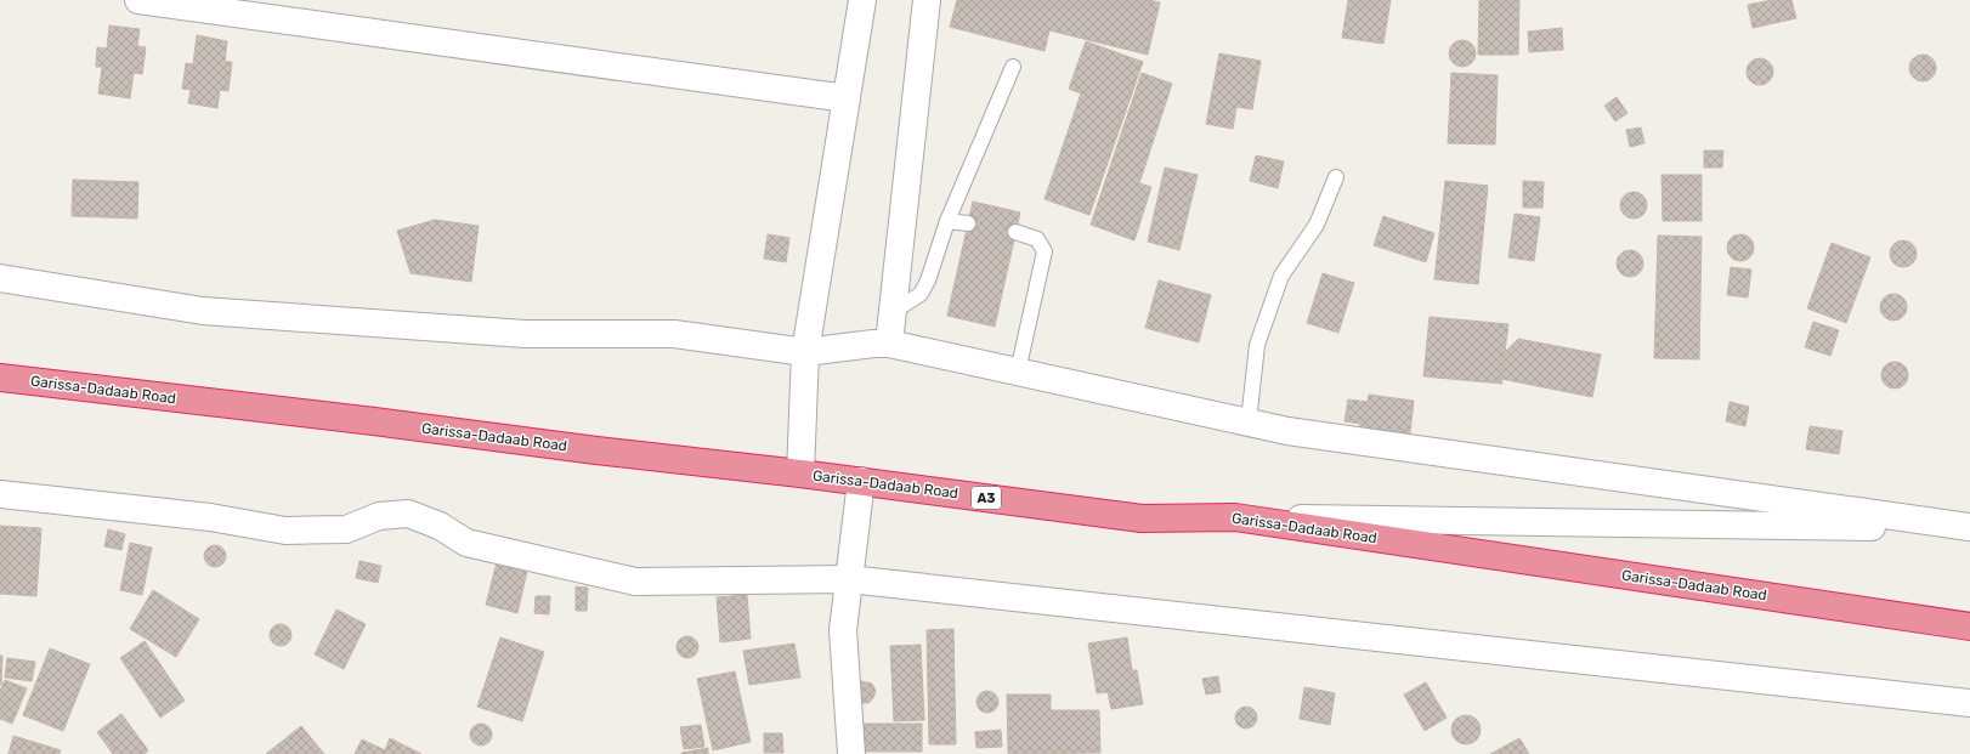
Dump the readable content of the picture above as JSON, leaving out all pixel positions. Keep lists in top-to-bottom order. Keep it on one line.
{"streets":{"highway":["Garissa-Dadaab Road","A3"]}}
